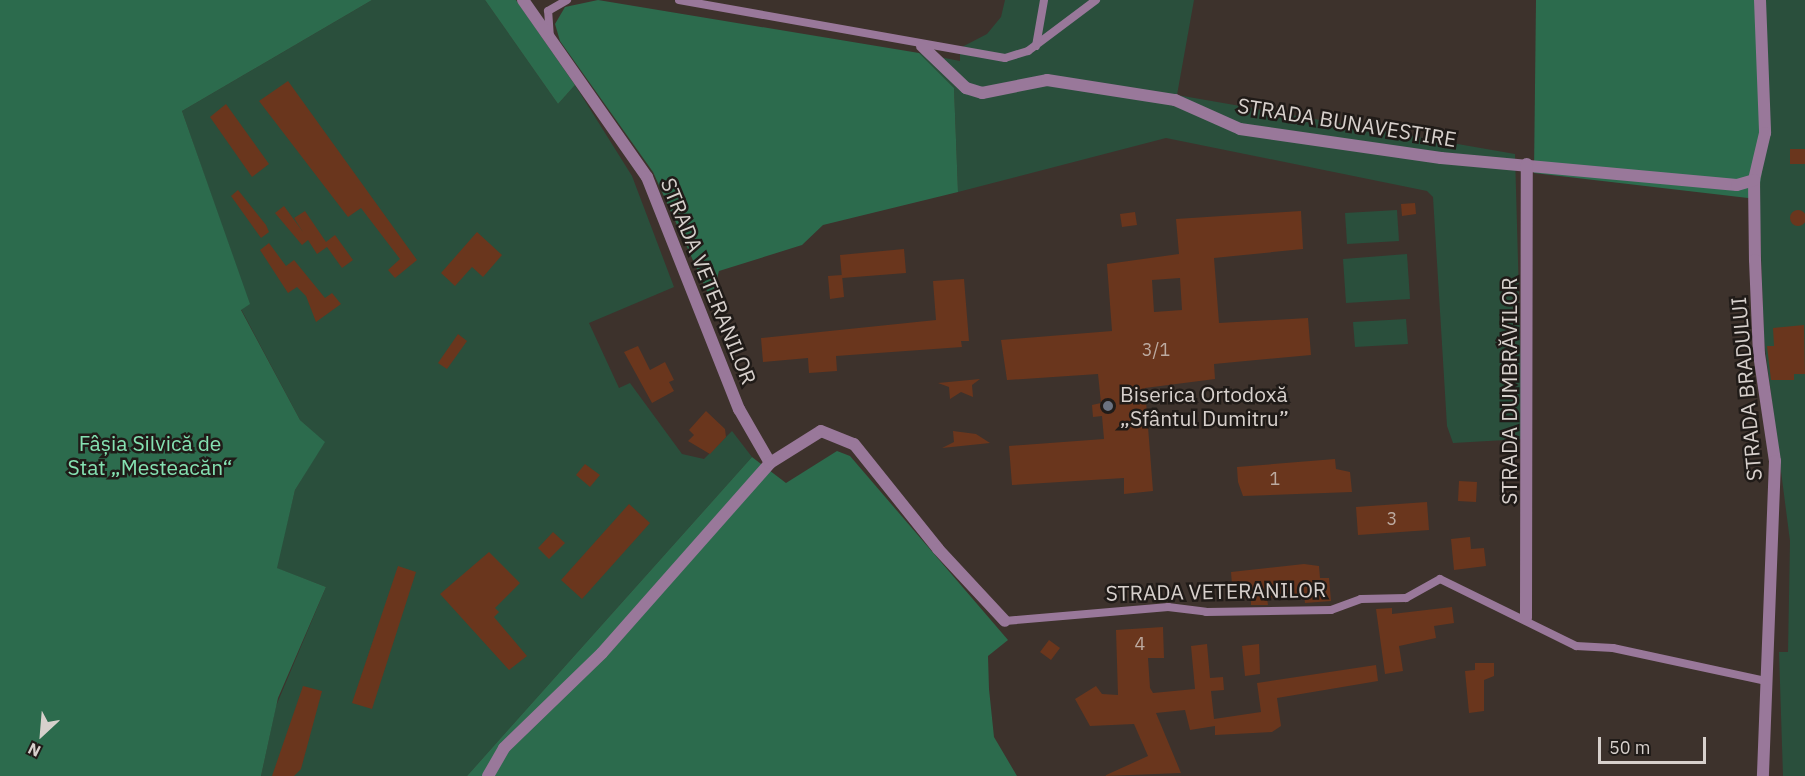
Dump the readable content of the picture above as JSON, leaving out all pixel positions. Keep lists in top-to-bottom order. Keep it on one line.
{"streets":{"street":["STRADA BUNAVESTIRE","STRADA VETERANILOR","STRADA BRADULUI","STRADA DUMBRĂVILOR"]},"crossings":[["STRADA BUNAVESTIRE","STRADA BRADULUI"],["STRADA BUNAVESTIRE","STRADA DUMBRĂVILOR"],["STRADA VETERANILOR","STRADA DUMBRĂVILOR"]],"parks":["Fâșia Silvică de Stat „Mesteacăn“"],"places":["Biserica Ortodoxă „Sfântul Dumitru”"],"house_numbers":["3/1","1","3","4"],"scale_bar":"50 m","north":"bottom left"}
